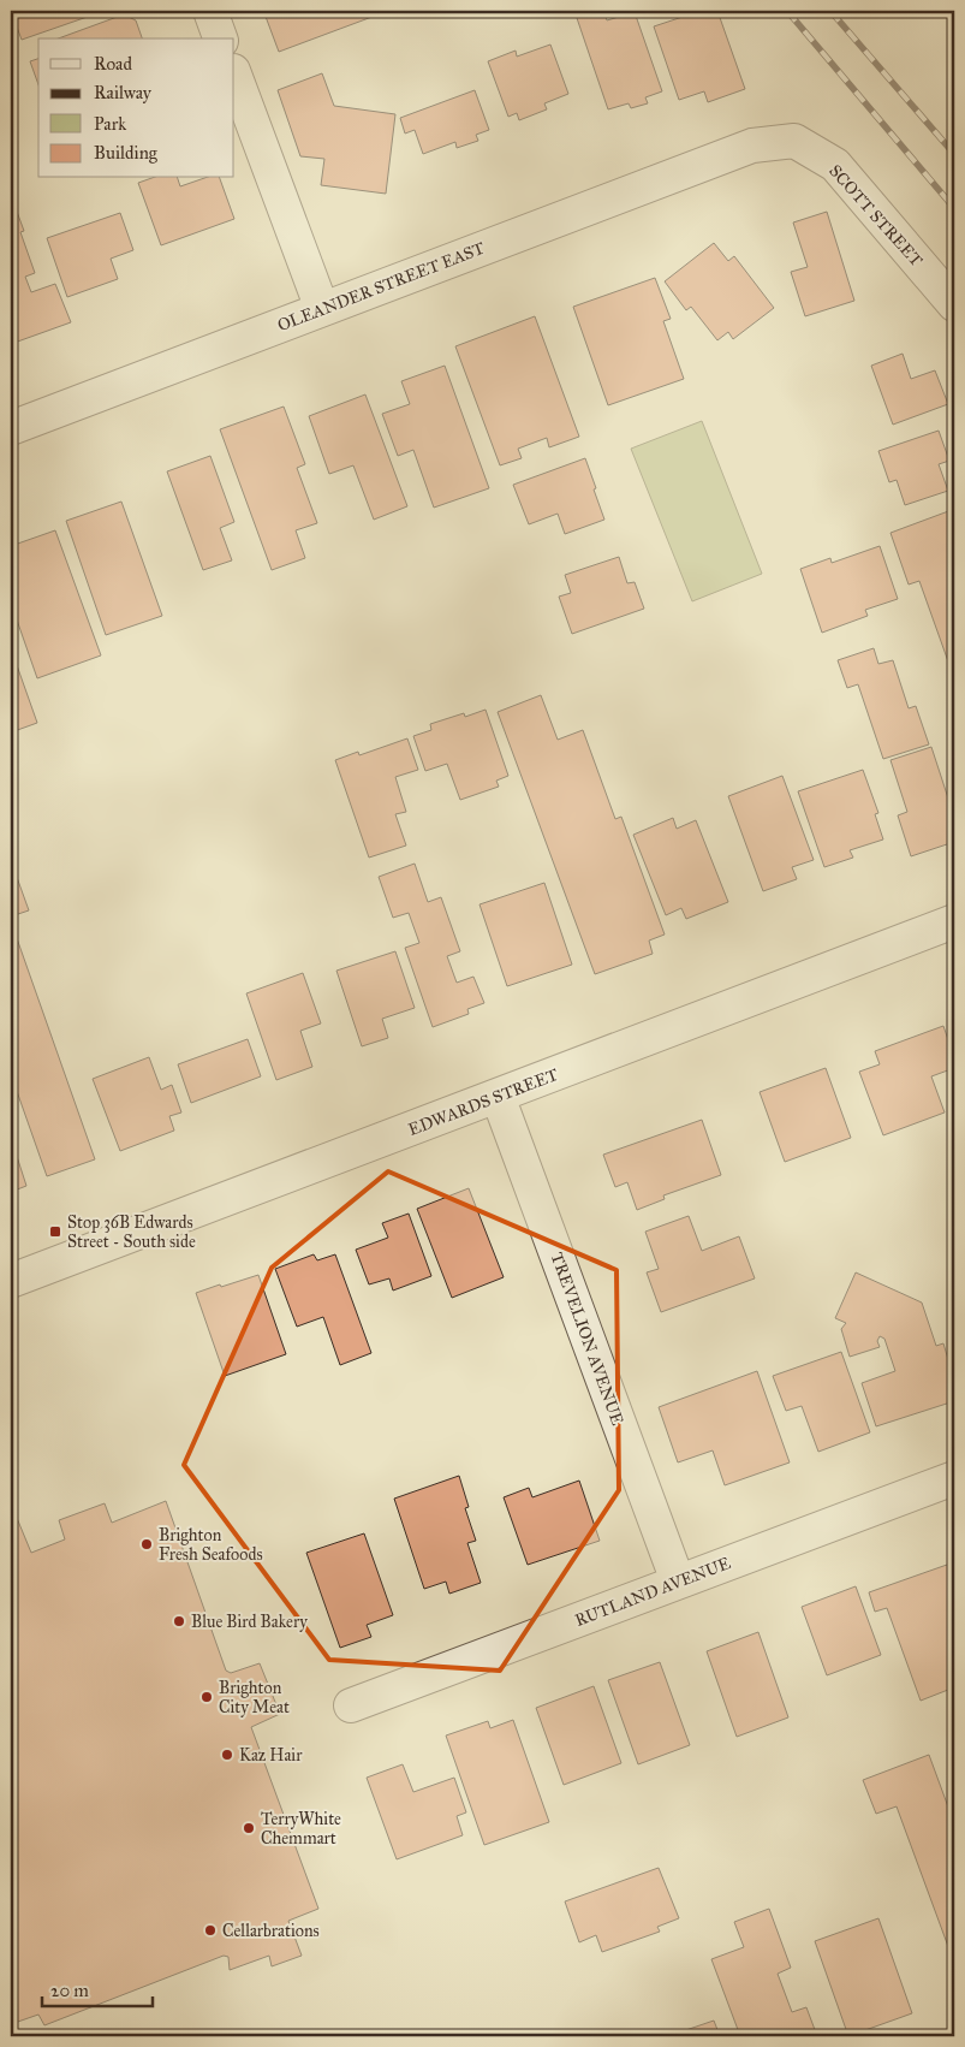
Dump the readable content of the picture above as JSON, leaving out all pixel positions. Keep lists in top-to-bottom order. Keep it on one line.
{"streets":{"street":["SCOTT STREET","OLEANDER STREET EAST","EDWARDS STREET","TREVELION AVENUE","RUTLAND AVENUE"]},"crossings":[["SCOTT STREET","OLEANDER STREET EAST"],["EDWARDS STREET","TREVELION AVENUE"],["TREVELION AVENUE","RUTLAND AVENUE"]],"places":{"transit":["Stop 36B Edwards Street - South side"],"other":["Brighton Fresh Seafoods","Blue Bird Bakery","Brighton City Meat","Kaz Hair","TerryWhite Chemmart","Cellarbrations"]},"legend":["Road","Railway","Park","Building"],"scale_bar":"20 m"}
